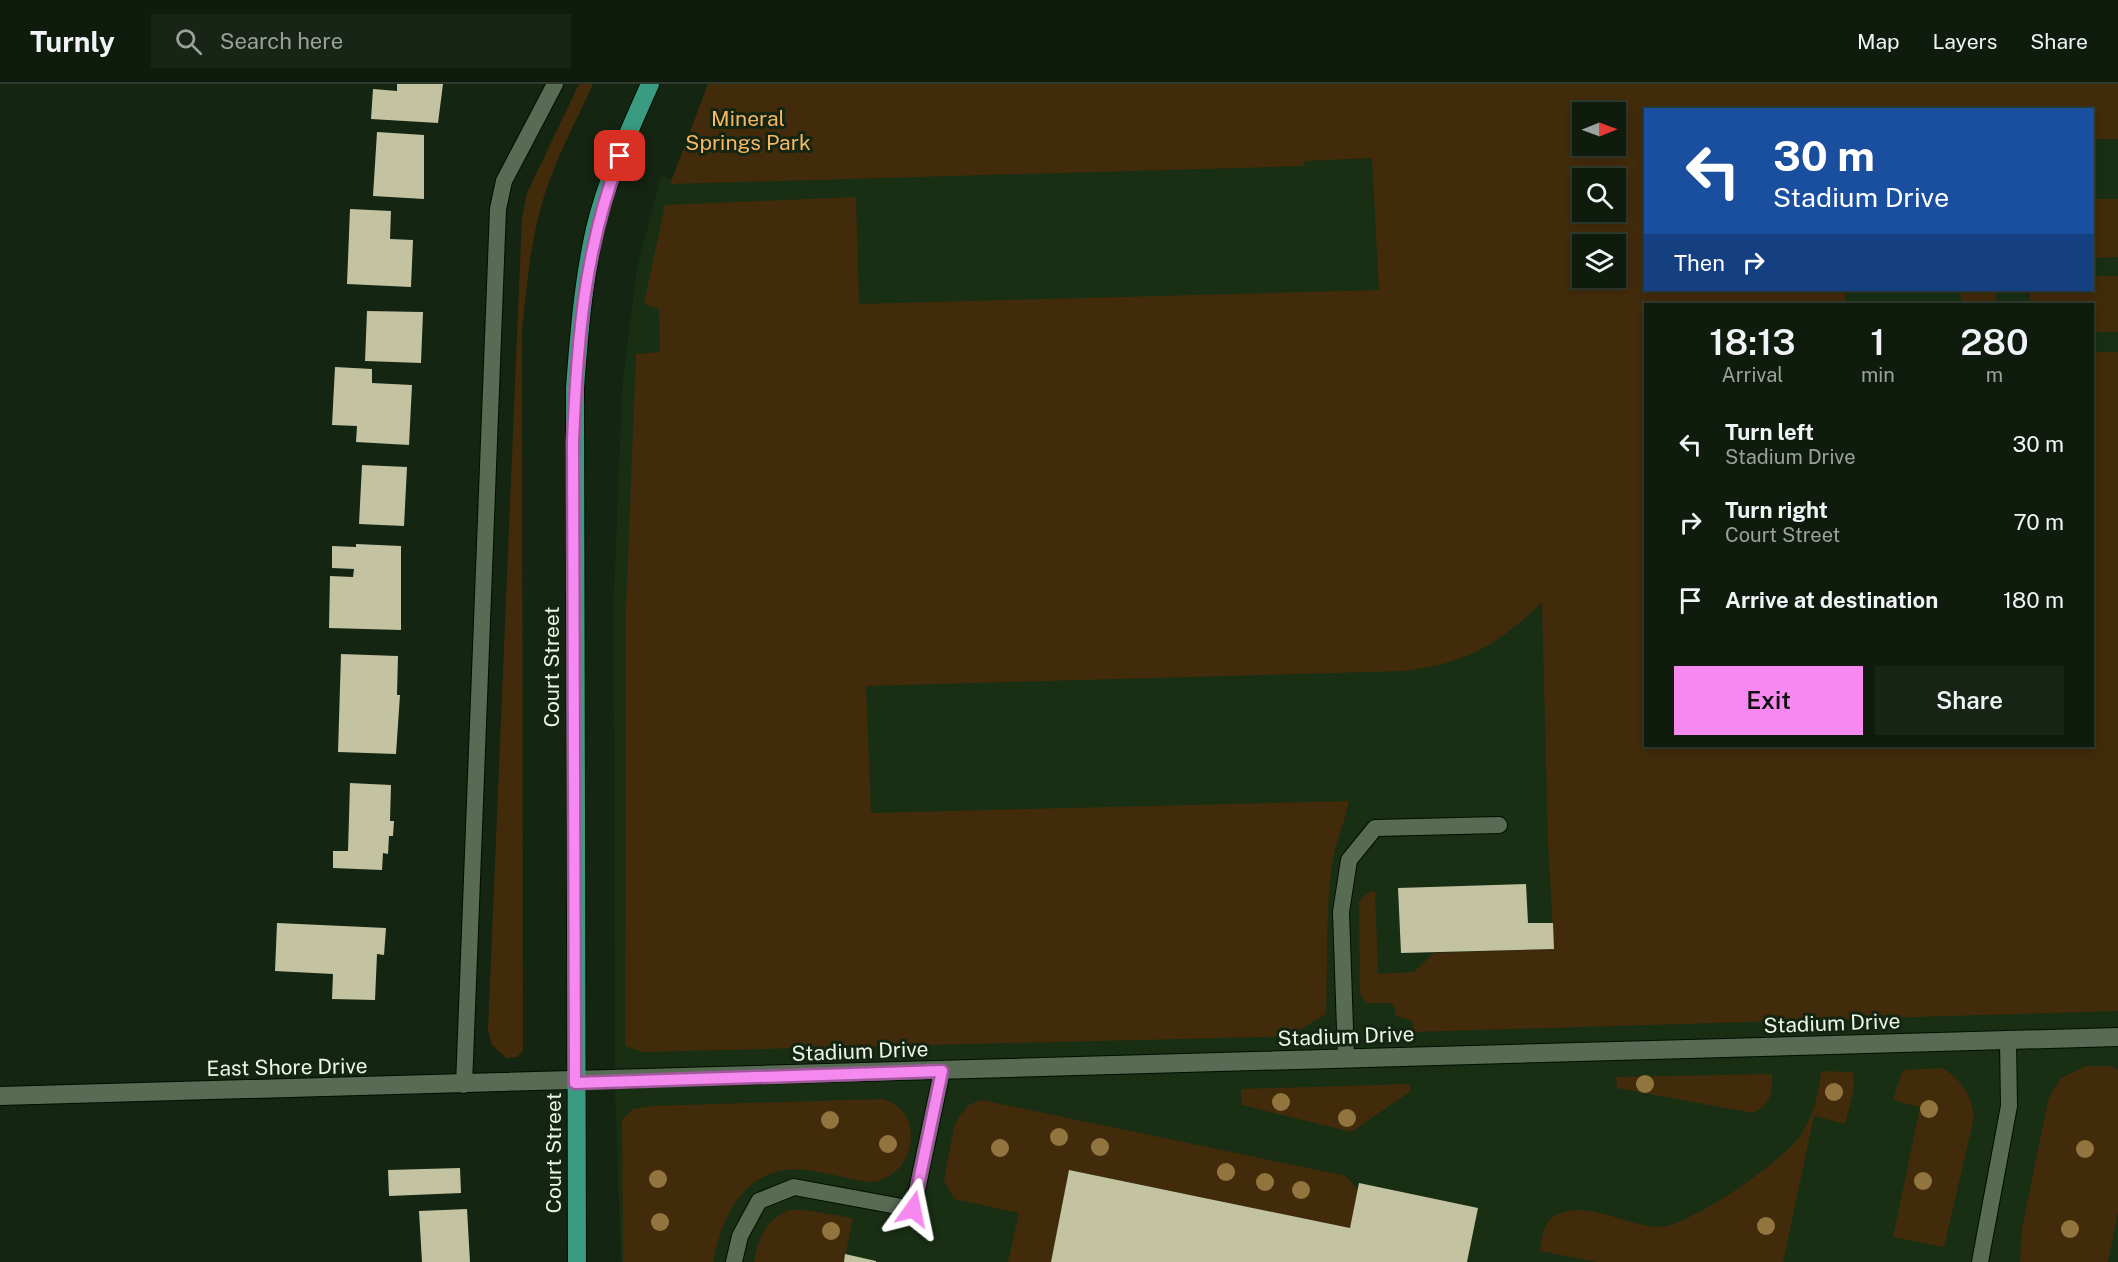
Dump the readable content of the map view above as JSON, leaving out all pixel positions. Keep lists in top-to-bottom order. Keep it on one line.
{"streets":{"main road":["Court Street"],"street":["Stadium Drive","East Shore Drive"]},"crossings":[["Court Street","Stadium Drive"],["Court Street","East Shore Drive"],["Stadium Drive","East Shore Drive"]],"parks":["Mineral Springs Park"],"north":"right","page":{"header":"Turnly","search":"Search here","nav":["Map","Layers","Share"],"turn":["30 m","Stadium Drive"],"then":"Then","eta":["18:13","Arrival","1","min","280","m"],"list":[{"name":"Turn left","note":"Stadium Drive","value":"30 m"},{"name":"Turn right","note":"Court Street","value":"70 m"},{"name":"Arrive at destination","value":"180 m"}],"buttons":["Exit","Share"]}}
